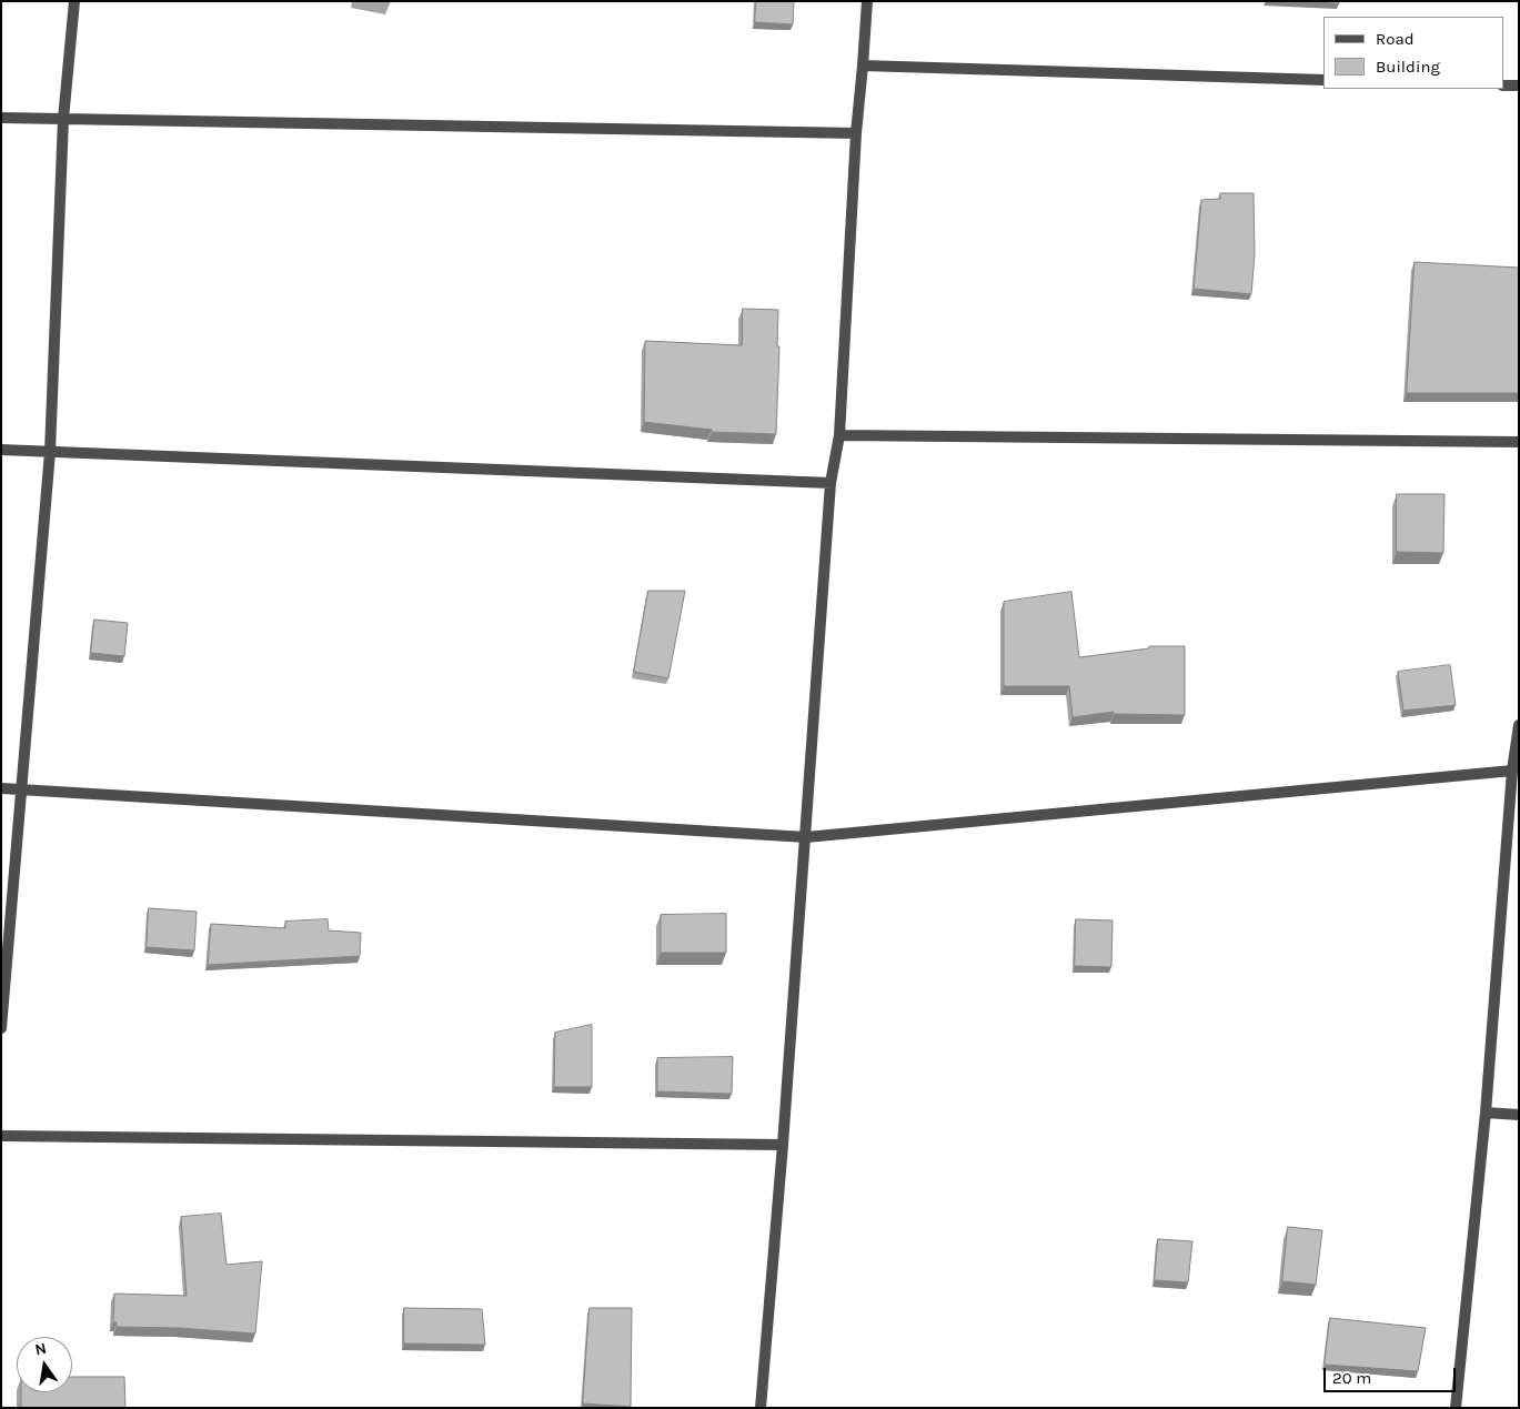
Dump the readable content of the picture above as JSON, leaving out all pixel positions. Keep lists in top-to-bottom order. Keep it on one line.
{"legend":["Road","Building"],"scale_bar":"20 m","north":"top"}
